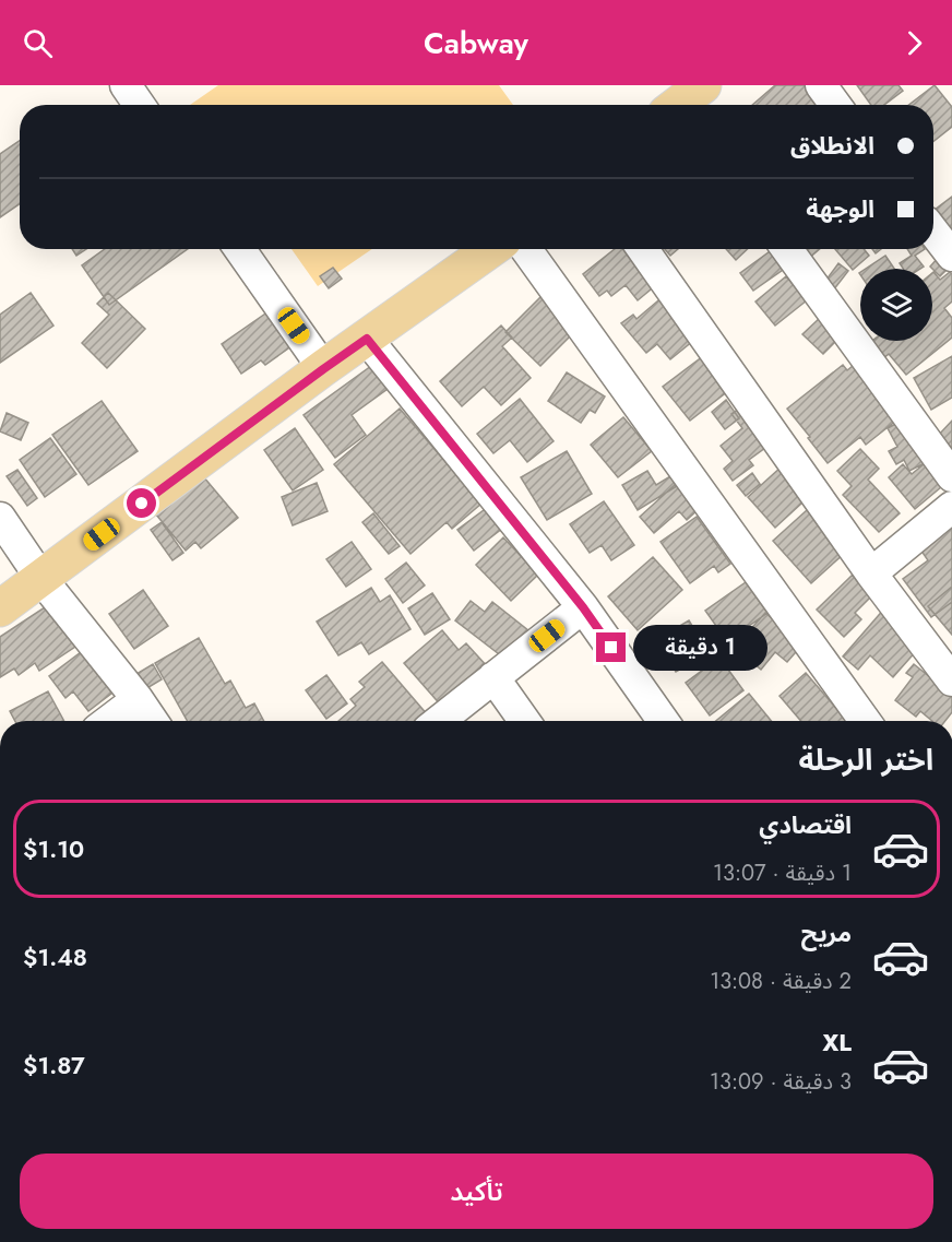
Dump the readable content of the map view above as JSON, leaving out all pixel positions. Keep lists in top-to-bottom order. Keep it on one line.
{"page":{"header":"Cabway","banner":["الانطلاق","الوجهة"],"bubble":"1 دقيقة","heading":"اختر الرحلة","list":[{"name":"اقتصادي","note":"1 دقيقة · 13:07","value":"$1.10"},{"name":"مريح","note":"2 دقيقة · 13:08","value":"$1.48"},{"name":"XL","note":"3 دقيقة · 13:09","value":"$1.87"}],"buttons":"تأكيد"}}
